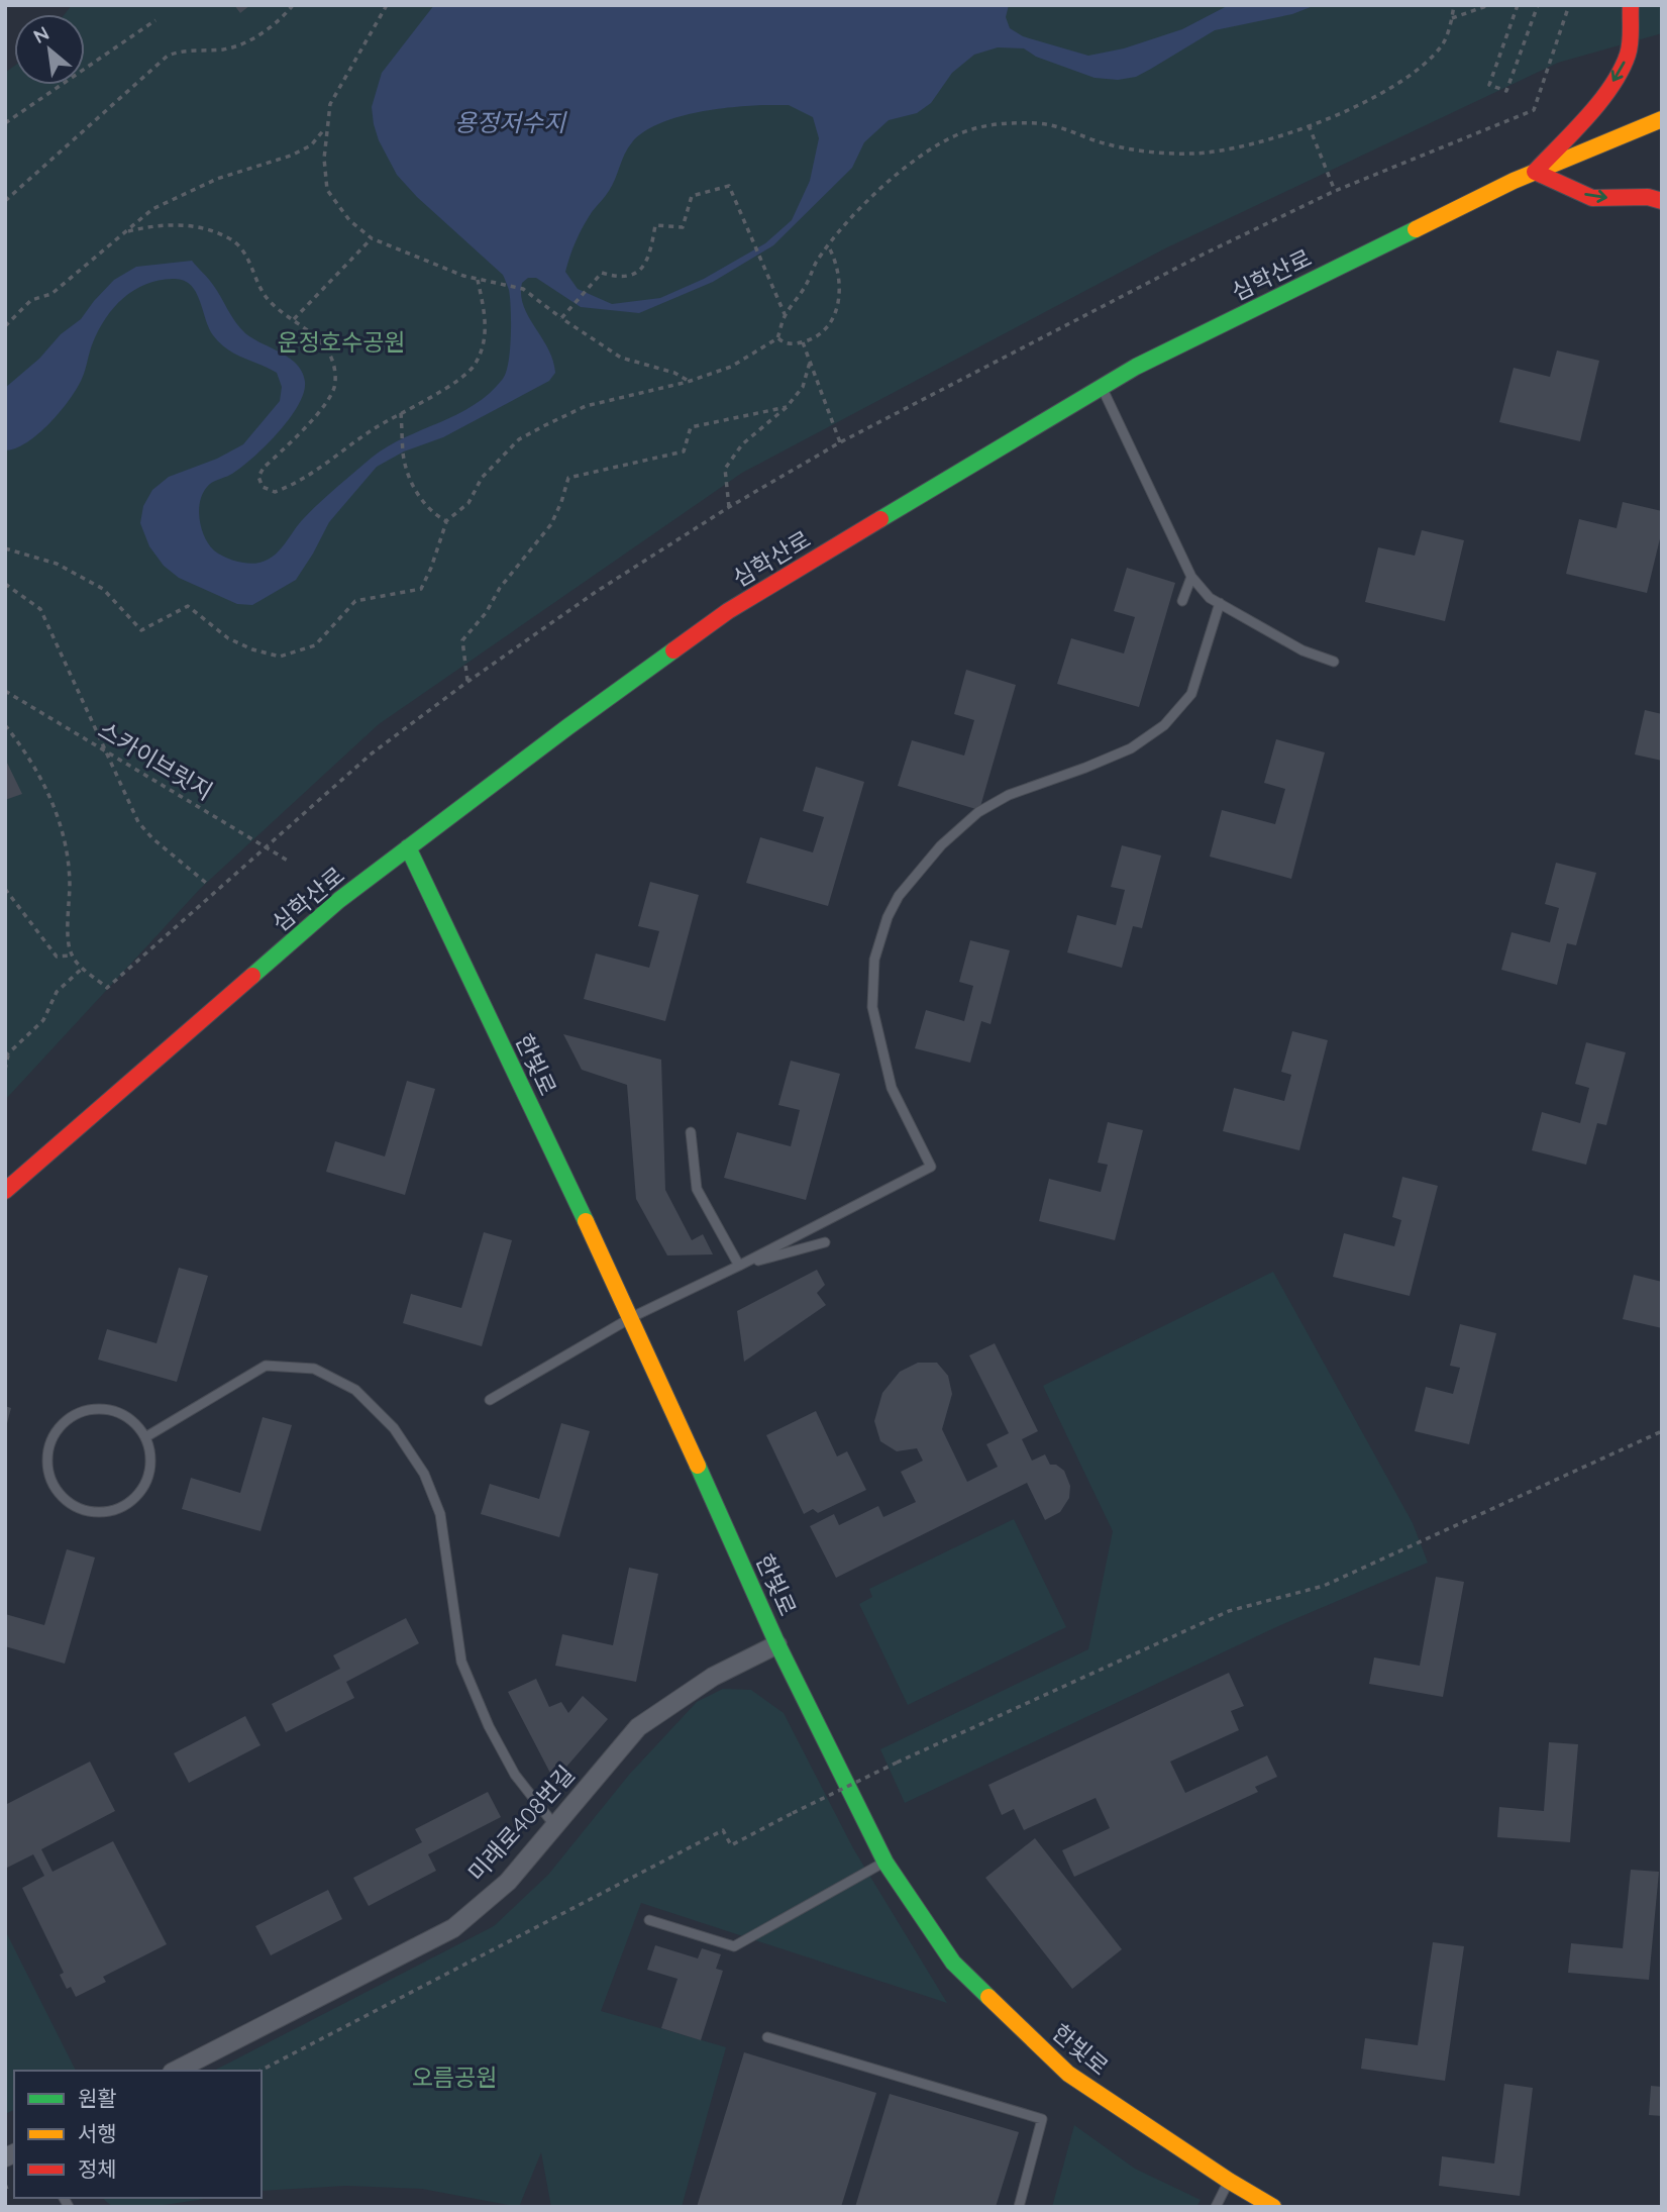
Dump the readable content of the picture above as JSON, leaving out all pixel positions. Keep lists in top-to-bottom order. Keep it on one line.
{"streets":{"street":["심학산로","한빛로","미래로408번길"],"path":["스카이브릿지"]},"crossings":[["심학산로","한빛로"],["한빛로","미래로408번길"]],"water":["용정저수지"],"parks":["운정호수공원","오름공원"],"legend":["원활","서행","정체"],"north":"top left"}
